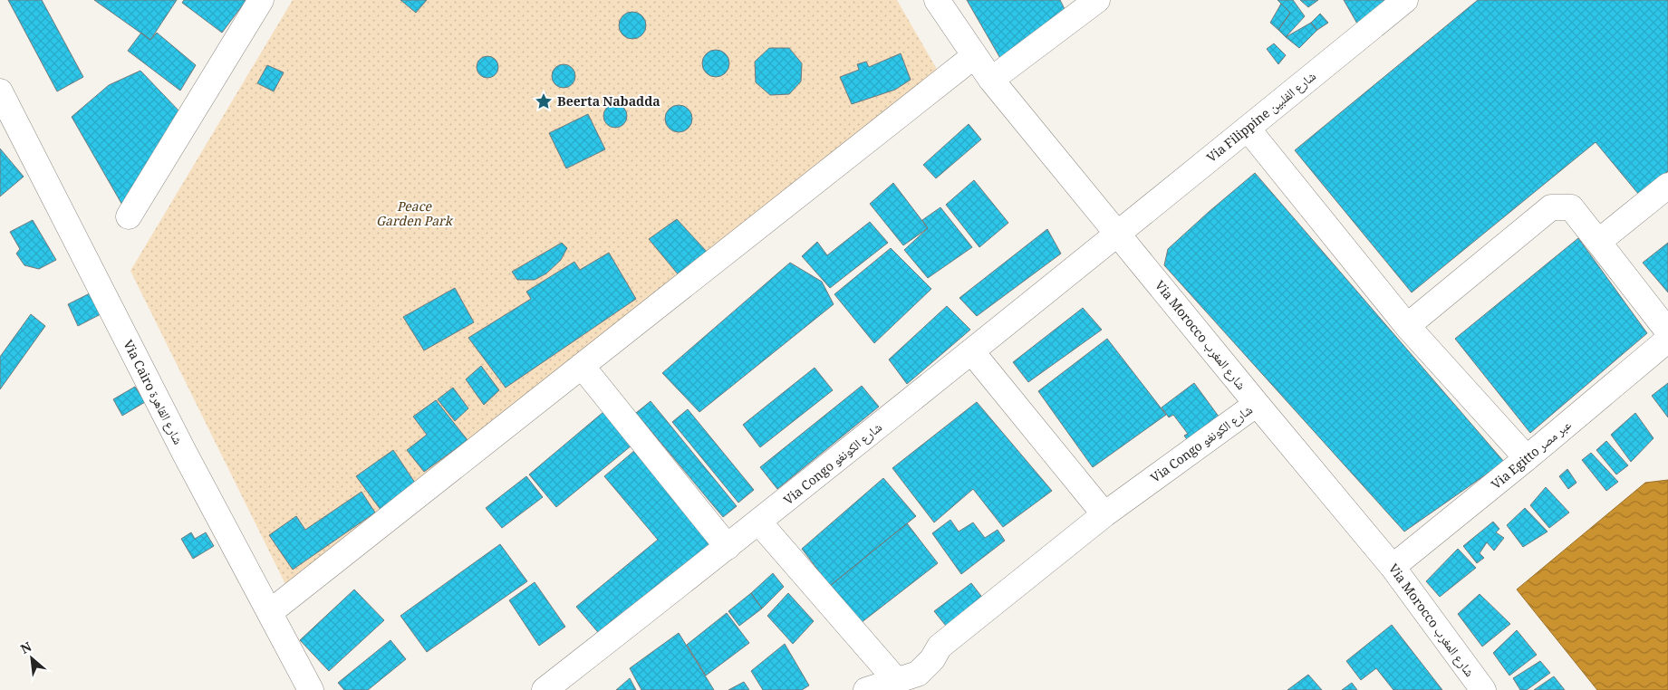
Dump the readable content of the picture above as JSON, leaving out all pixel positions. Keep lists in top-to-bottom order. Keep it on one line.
{"streets":{"street":["Via Filippine شارع الفلبين","Via Morocco شارع المغرب","Via Cairo شارع القاهرة","Via Congo شارع الكونغو","Via Egitto عبر مصر"]},"crossings":[["Via Filippine شارع الفلبين","Via Morocco شارع المغرب"],["Via Filippine شارع الفلبين","Via Congo شارع الكونغو"],["Via Morocco شارع المغرب","Via Congo شارع الكونغو"],["Via Morocco شارع المغرب","Via Egitto عبر مصر"]],"parks":["Peace Garden Park"],"places":{"place":["Beerta Nabadda"]},"north":"top left"}
